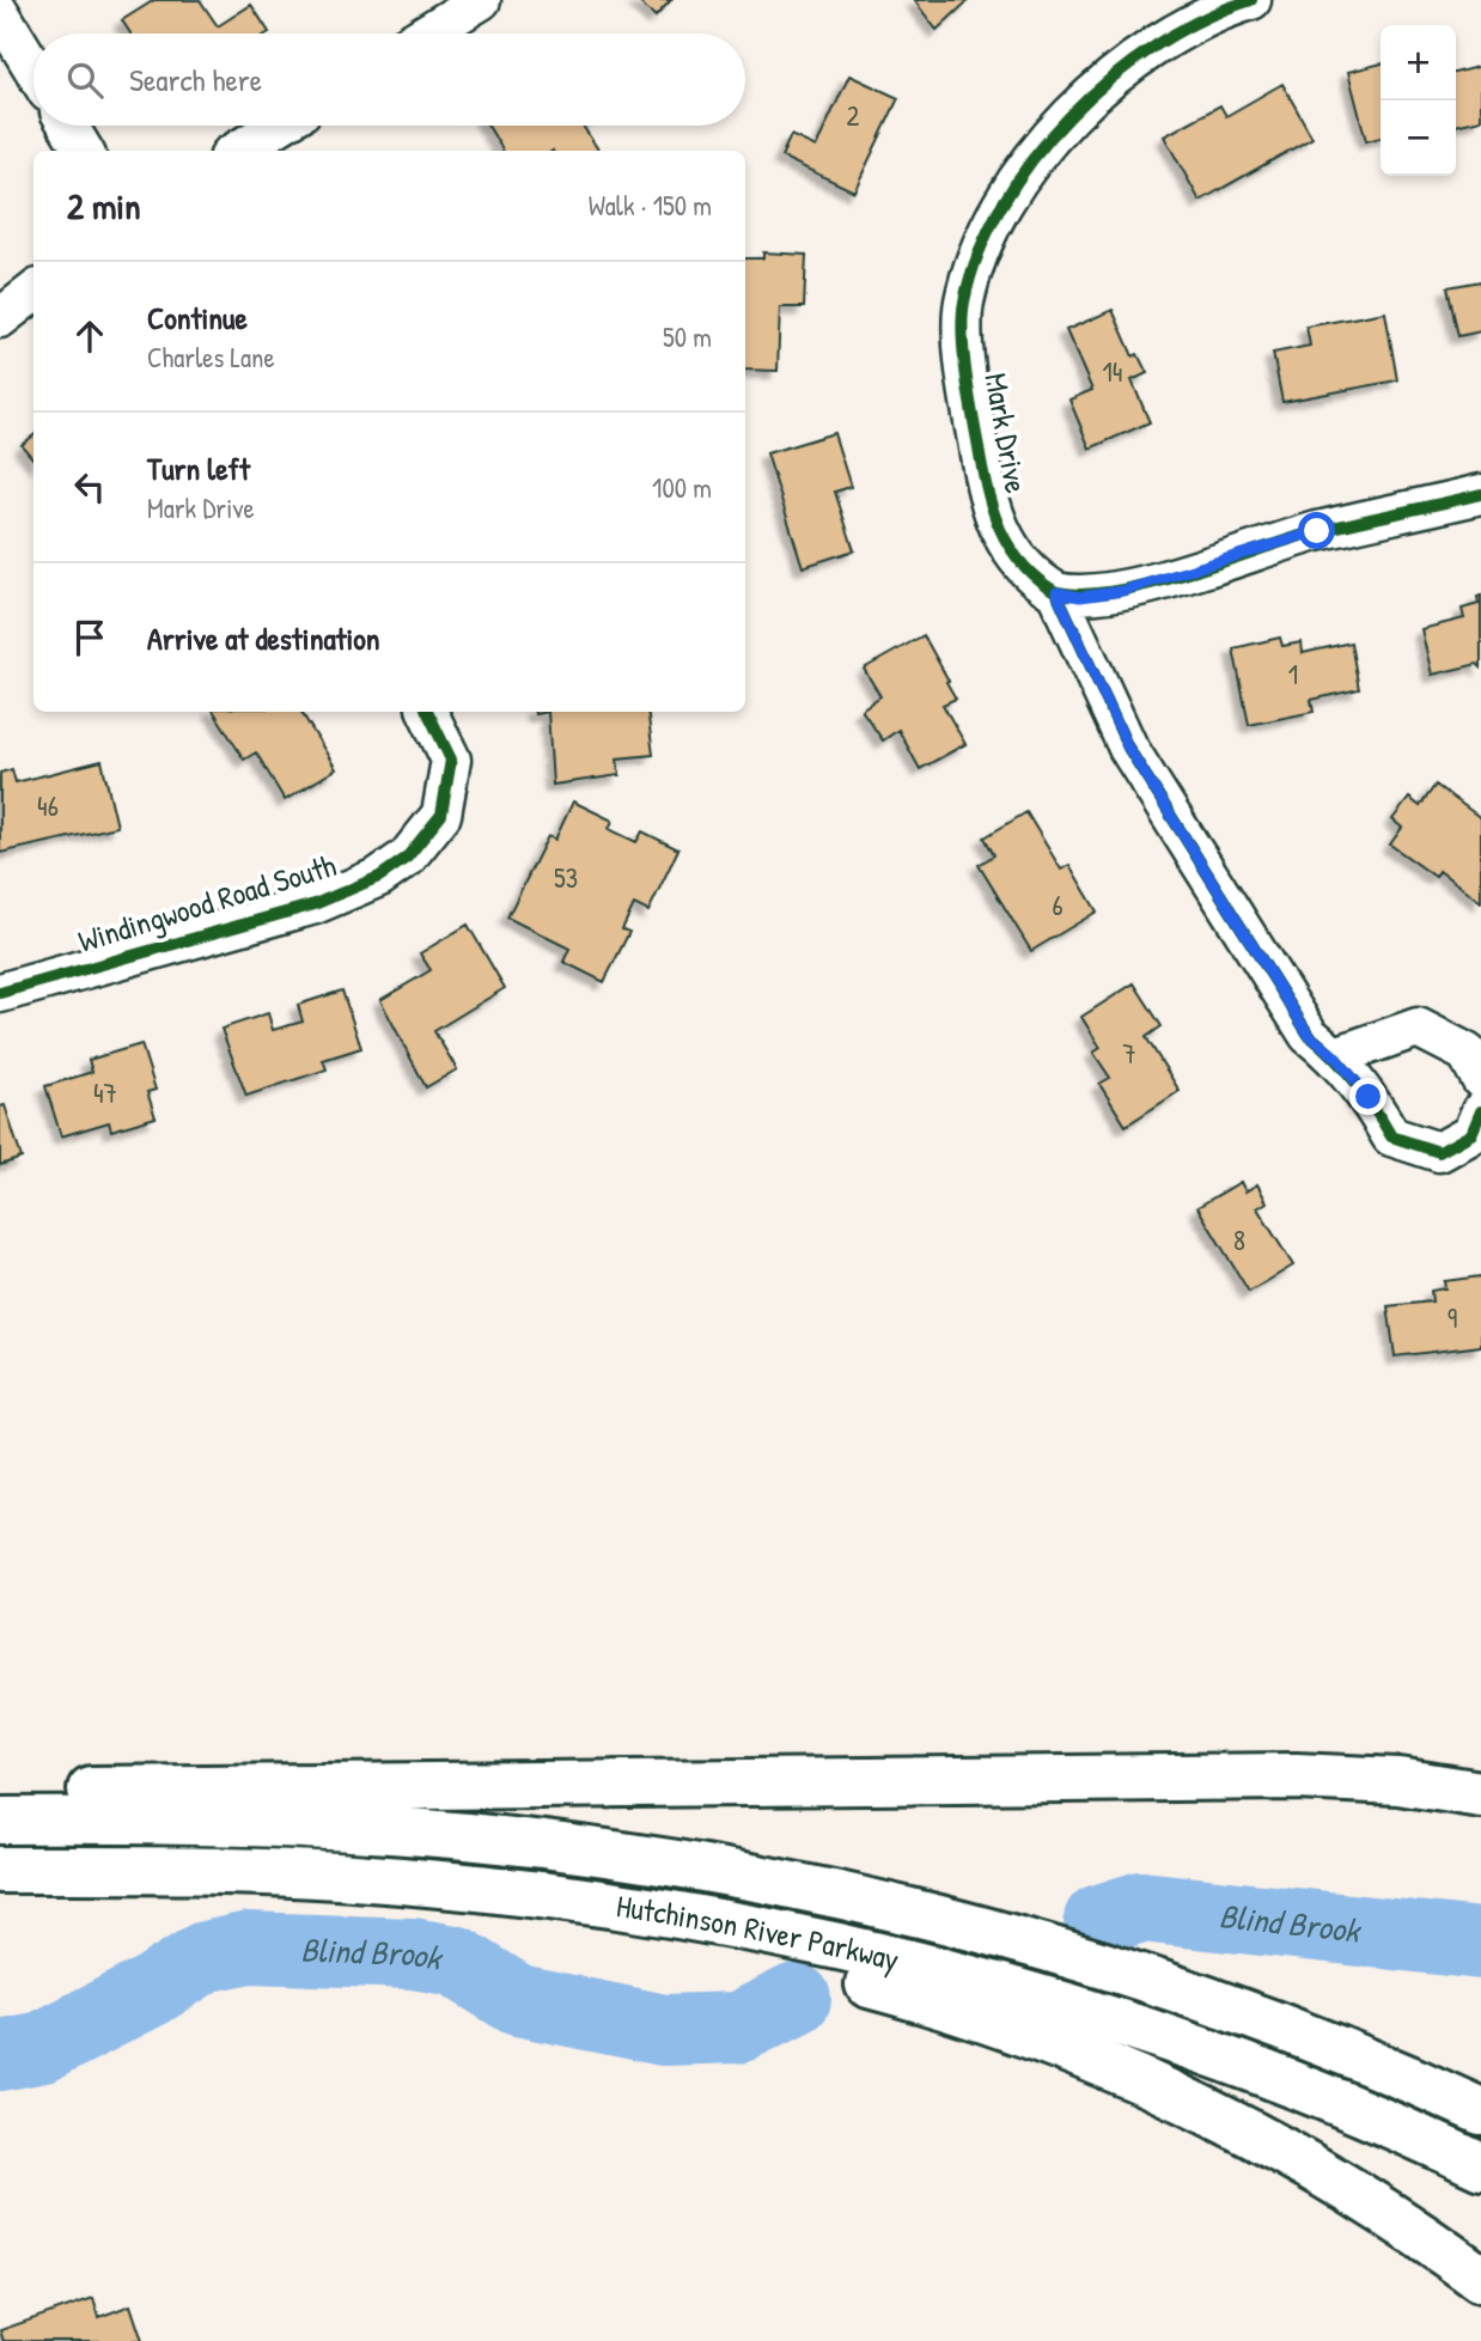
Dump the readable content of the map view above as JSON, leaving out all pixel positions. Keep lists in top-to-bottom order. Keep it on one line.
{"streets":{"highway":["Hutchinson River Parkway"],"street":["Mark Drive","Windingwood Road South"]},"water":["Blind Brook"],"house_numbers":["2","14","1","46","53","6","7","47","8","9"],"page":{"map_buttons":["+","−"],"search":"Search here","heading":["2 min","Walk · 150 m"],"list":[["Continue","Charles Lane","50 m"],["Turn left","Mark Drive","100 m"],"Arrive at destination"]}}
